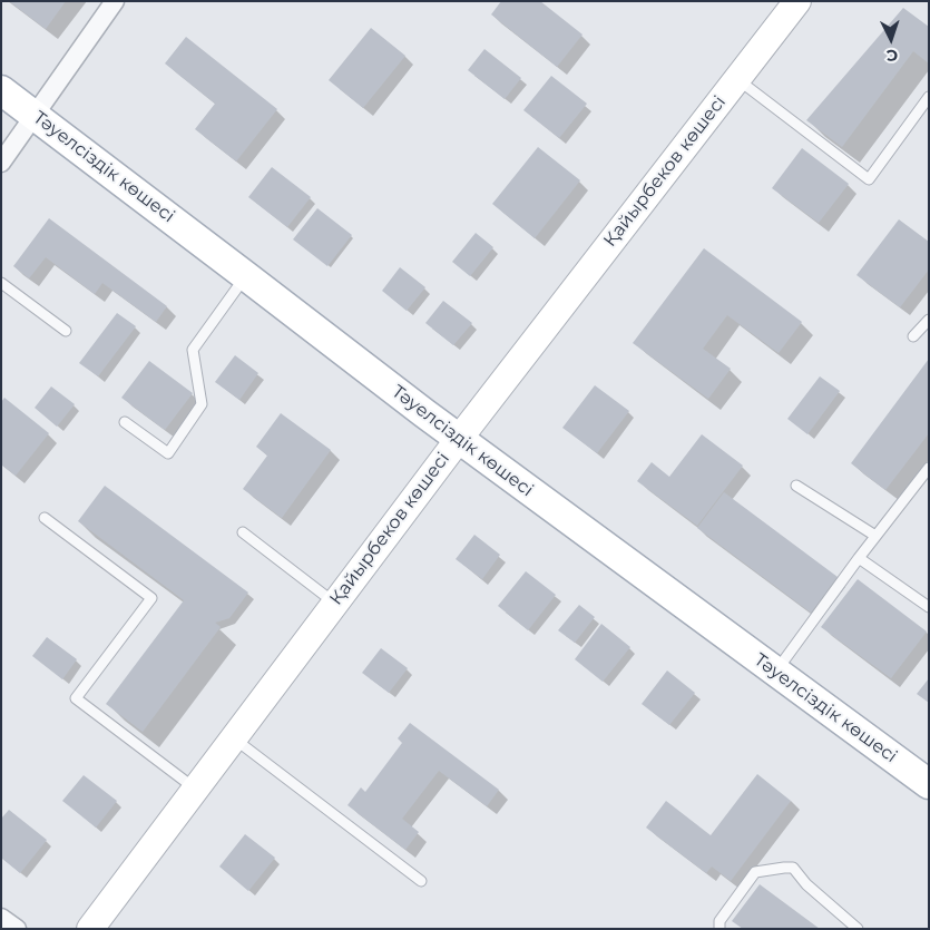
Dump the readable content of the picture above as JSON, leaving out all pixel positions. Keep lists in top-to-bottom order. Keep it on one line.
{"streets":{"main road":["Тәуелсіздік көшесі","Қайырбеков көшесі"]},"crossings":[["Тәуелсіздік көшесі","Қайырбеков көшесі"]],"north":"bottom"}
